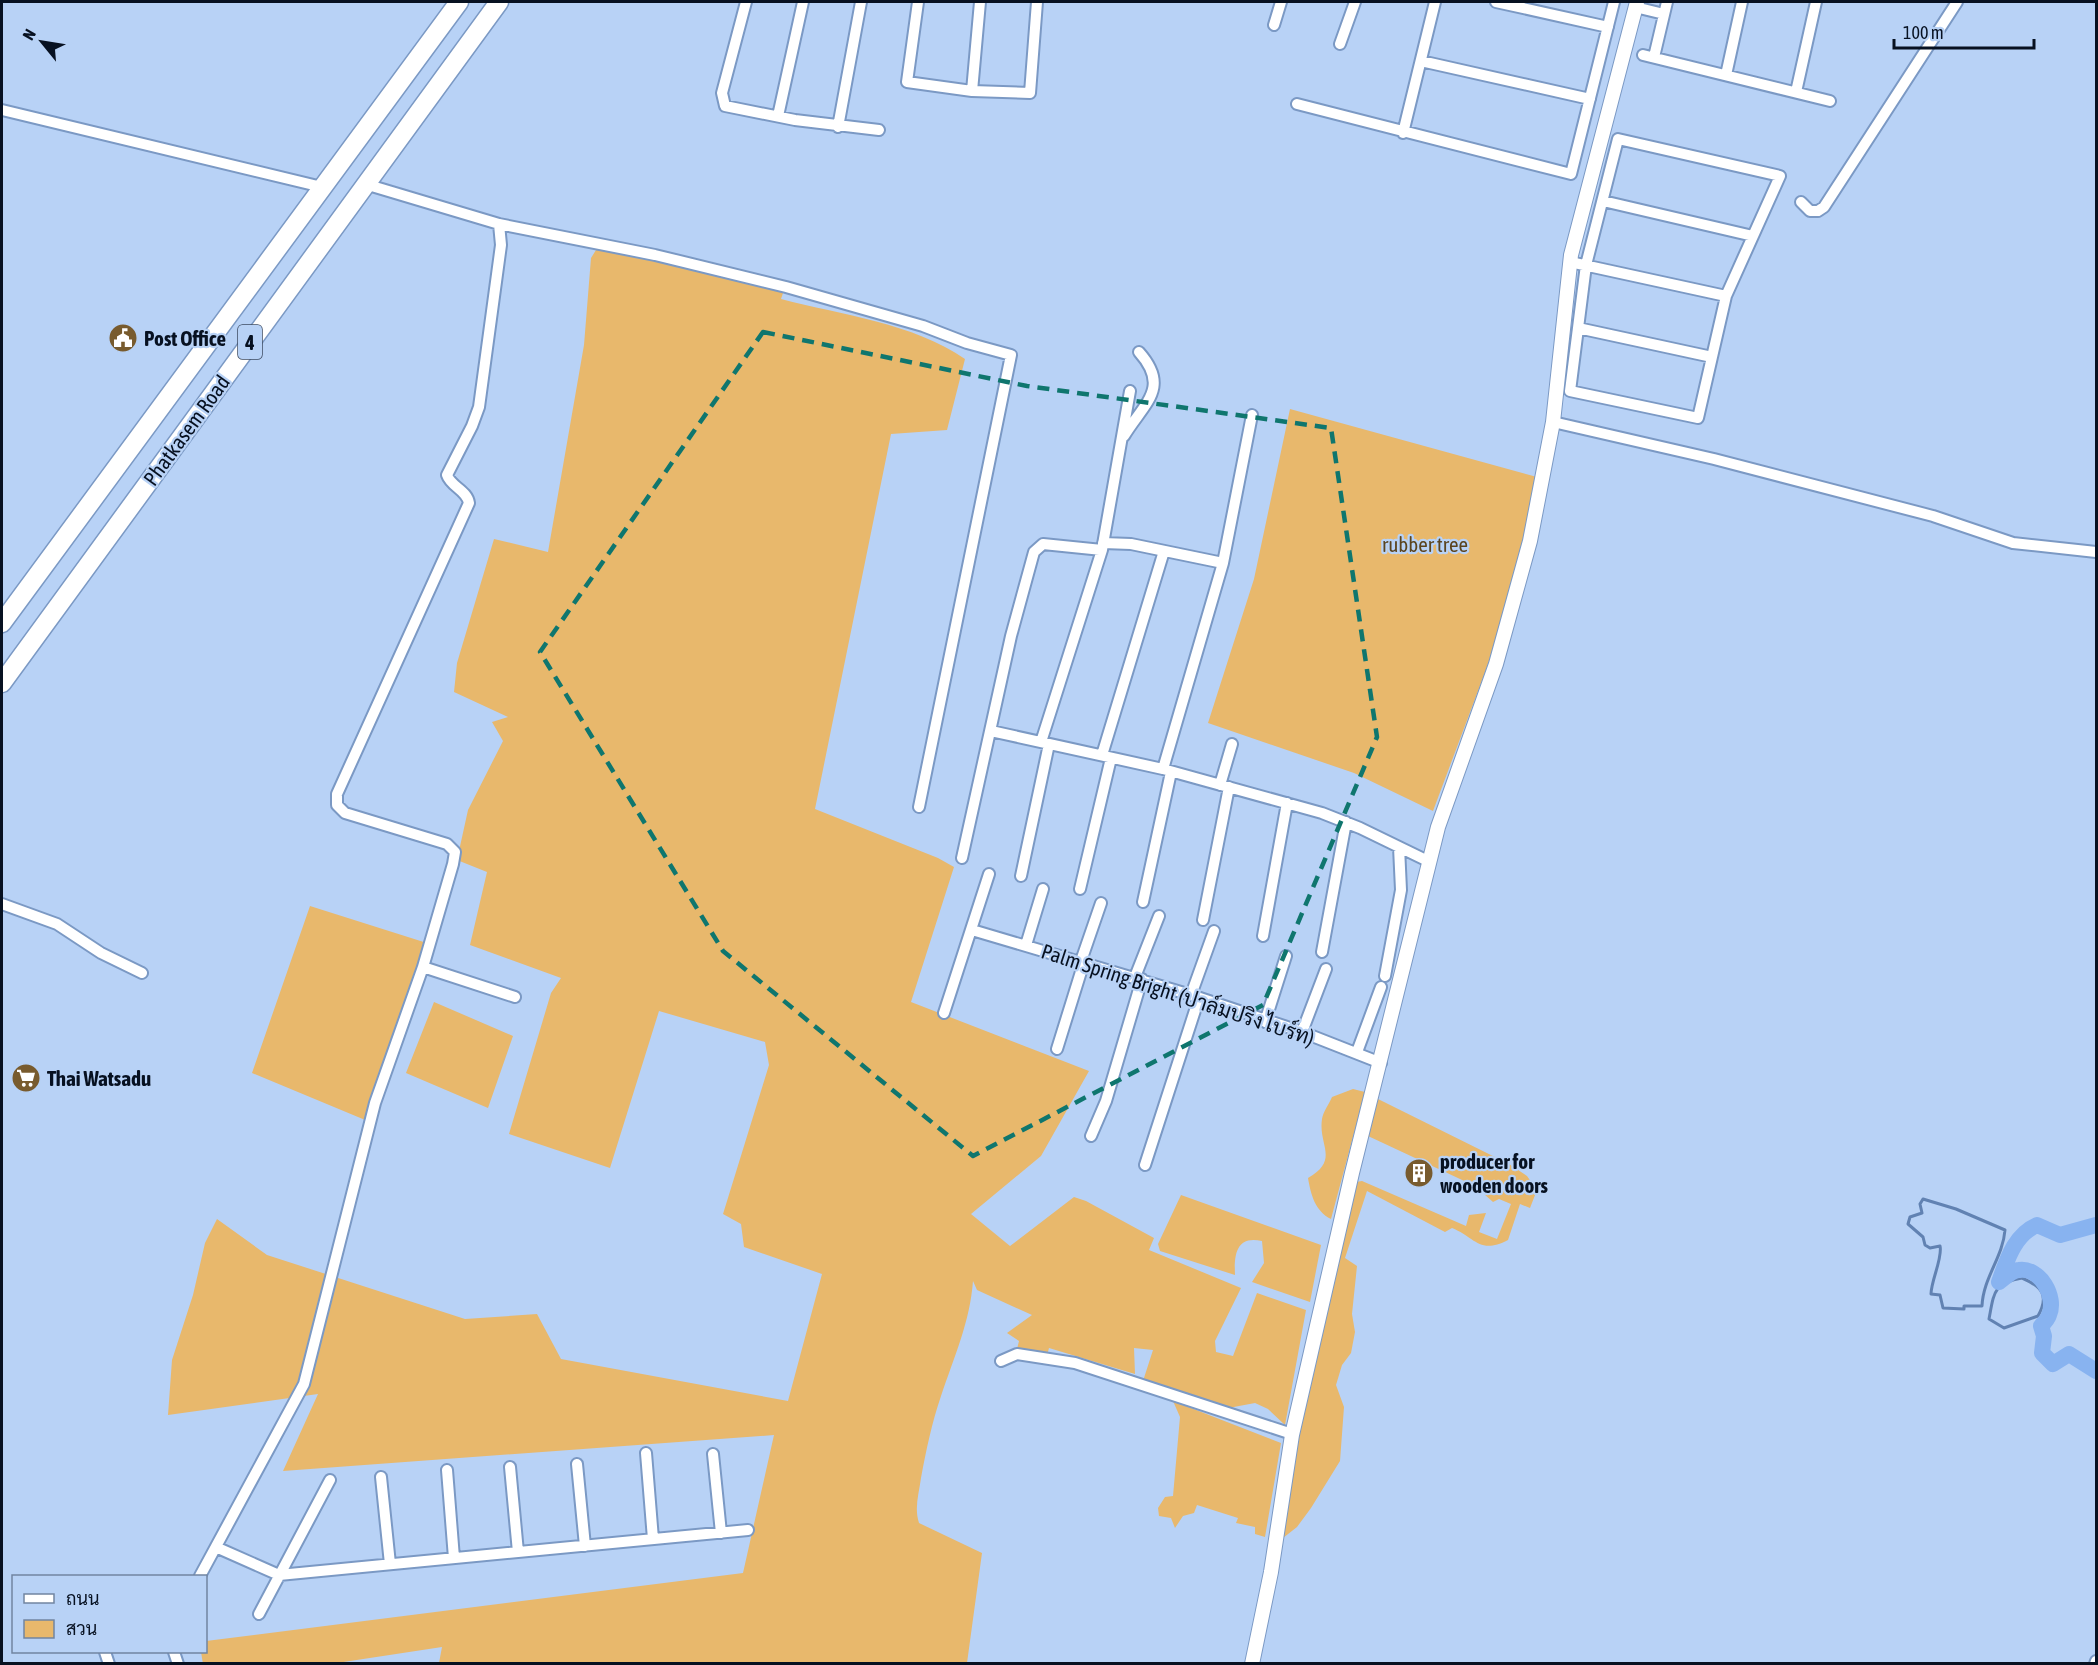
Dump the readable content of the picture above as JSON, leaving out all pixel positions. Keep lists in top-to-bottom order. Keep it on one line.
{"streets":{"highway":["4","Phatkasem Road"],"street":["Palm Spring Bright (ปาล์มปริง ไบร์ท)"]},"parks":["rubber tree"],"places":{"public building":["Post Office"],"supermarket":["Thai Watsadu"],"building":["producer for wooden doors"]},"legend":["ถนน","สวน"],"scale_bar":"100 m","north":"top left"}
